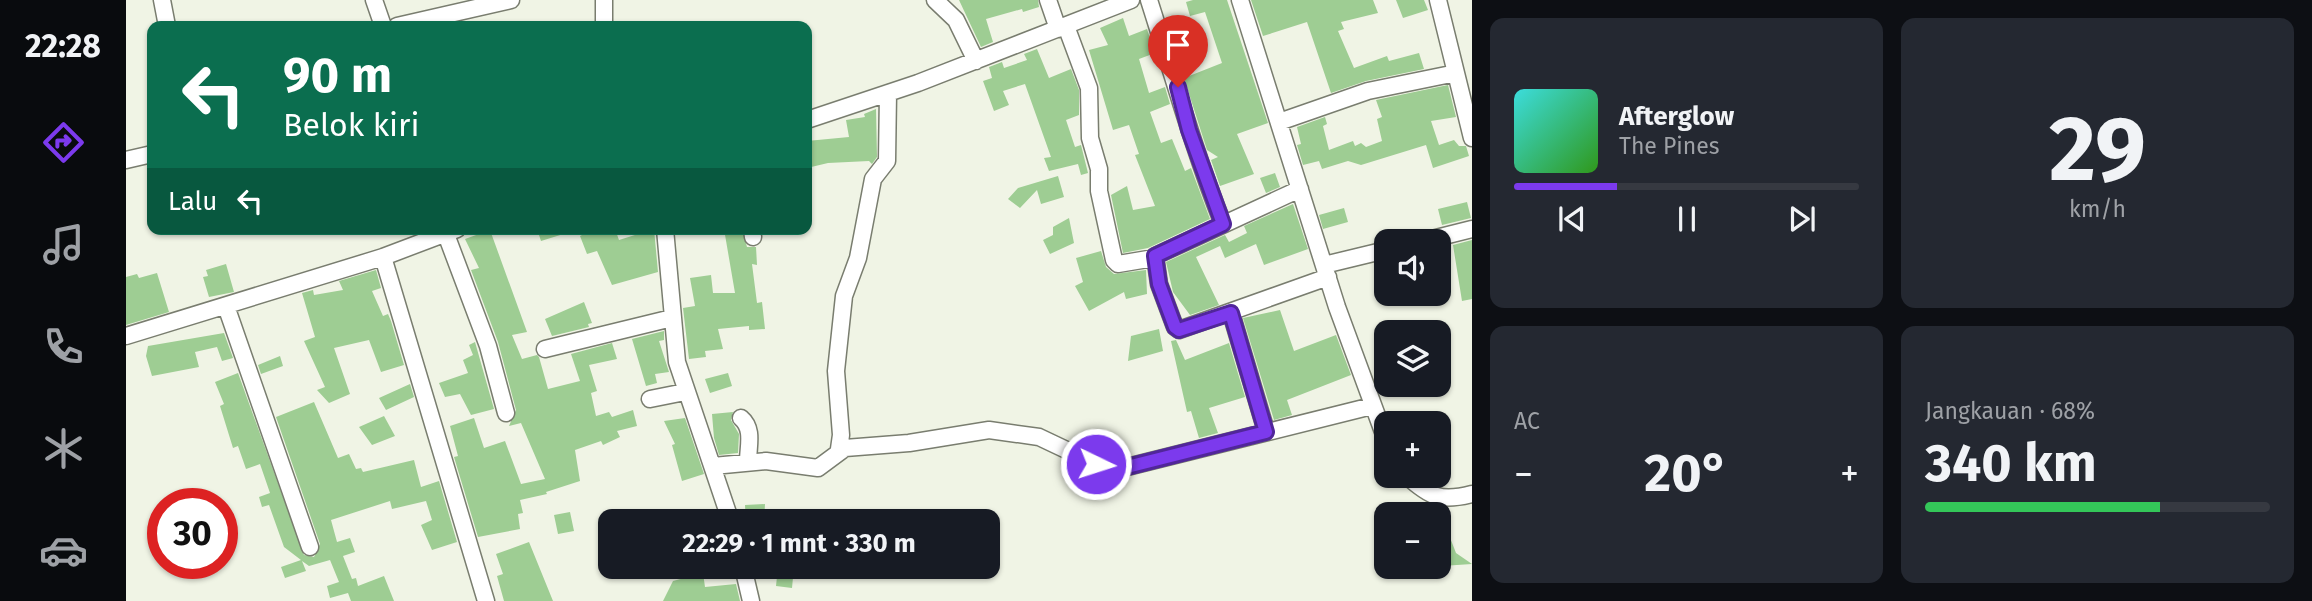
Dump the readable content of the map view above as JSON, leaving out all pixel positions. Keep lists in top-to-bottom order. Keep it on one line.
{"page":{"tabs":"22:28","tile":[["29","km/h"],"AC",["Jangkauan · 68%","340 km"]],"turn":["90 m","Belok kiri"],"song":["Afterglow","The Pines"],"then":"Lalu","map_buttons":["+","−"],"heat":["−","20°","+"],"limit":"30","trip":"22:29 · 1 mnt · 330 m"}}
